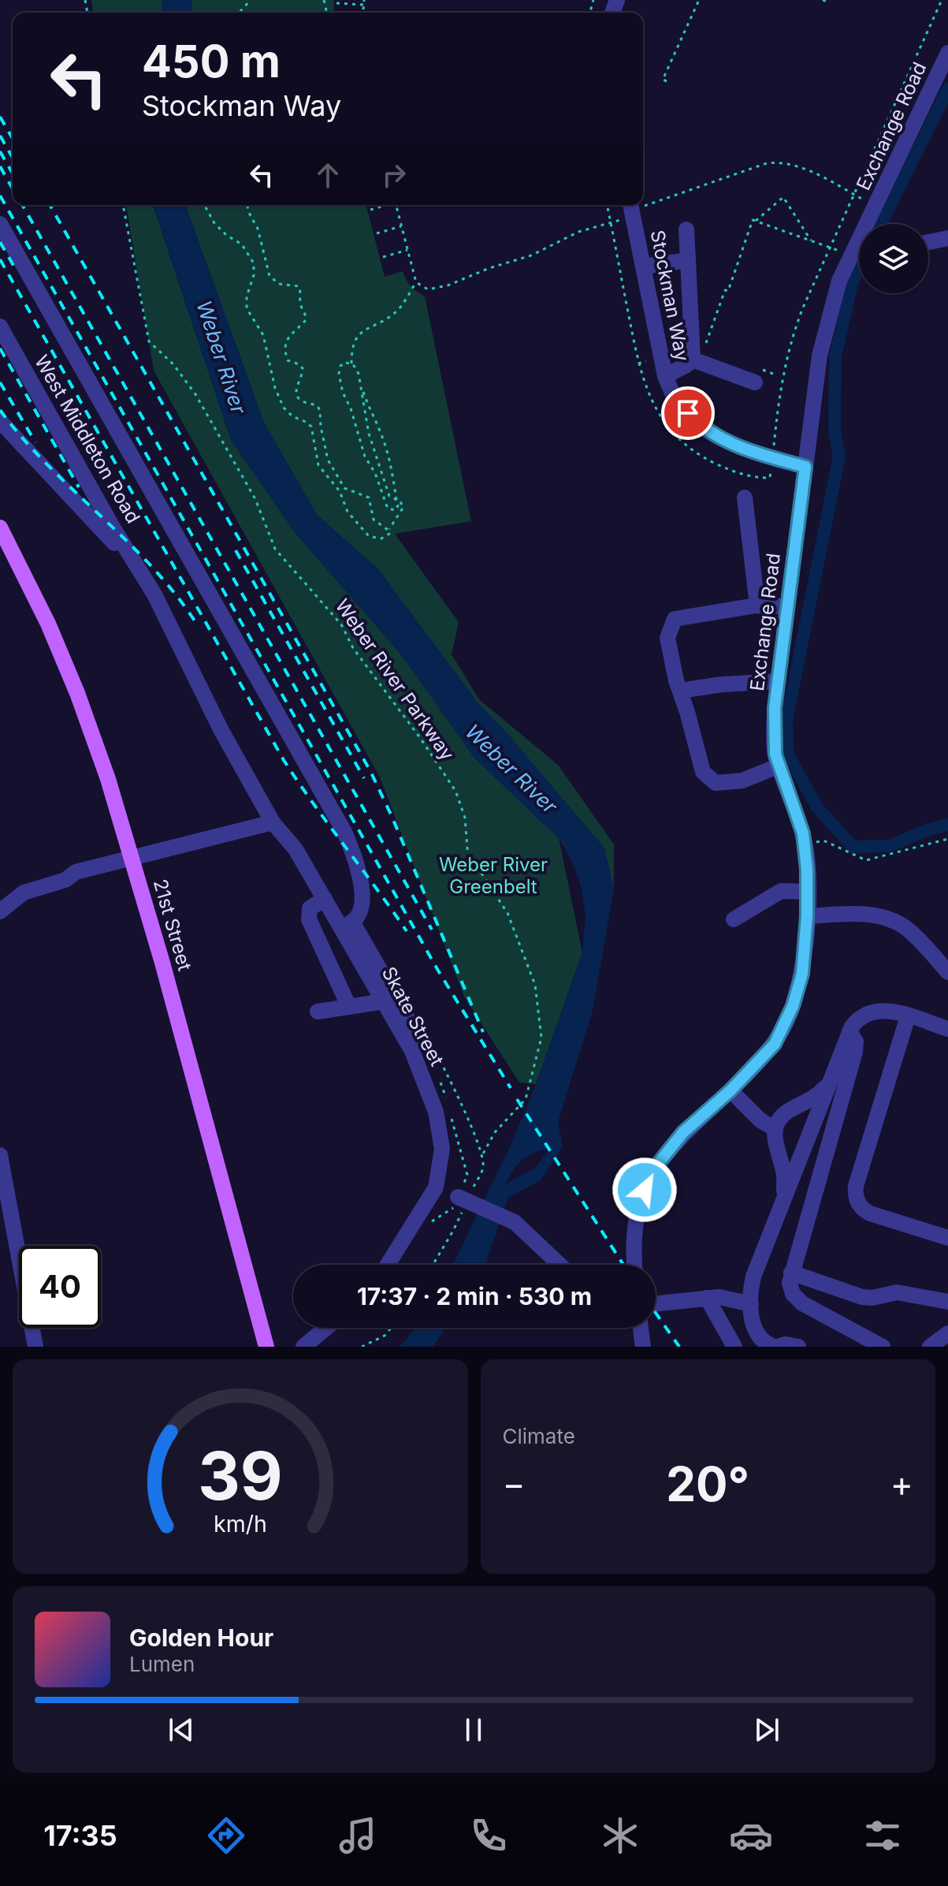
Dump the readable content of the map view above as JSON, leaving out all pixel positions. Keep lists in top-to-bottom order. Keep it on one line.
{"streets":{"main road":["21st Street"],"street":["Exchange Road","Stockman Way","West Middleton Road","Skate Street"],"path":["Weber River Parkway"]},"crossings":[["Exchange Road","Stockman Way"],["West Middleton Road","Skate Street"]],"water":["Weber River"],"parks":["Weber River Greenbelt"],"page":{"turn":["450 m","Stockman Way"],"limit":"40","trip":"17:37 · 2 min · 530 m","tile":"Climate","heat":["−","20°","+"],"song":["Golden Hour","Lumen"],"tabs":"17:35","gauge":["39","km/h"]}}
